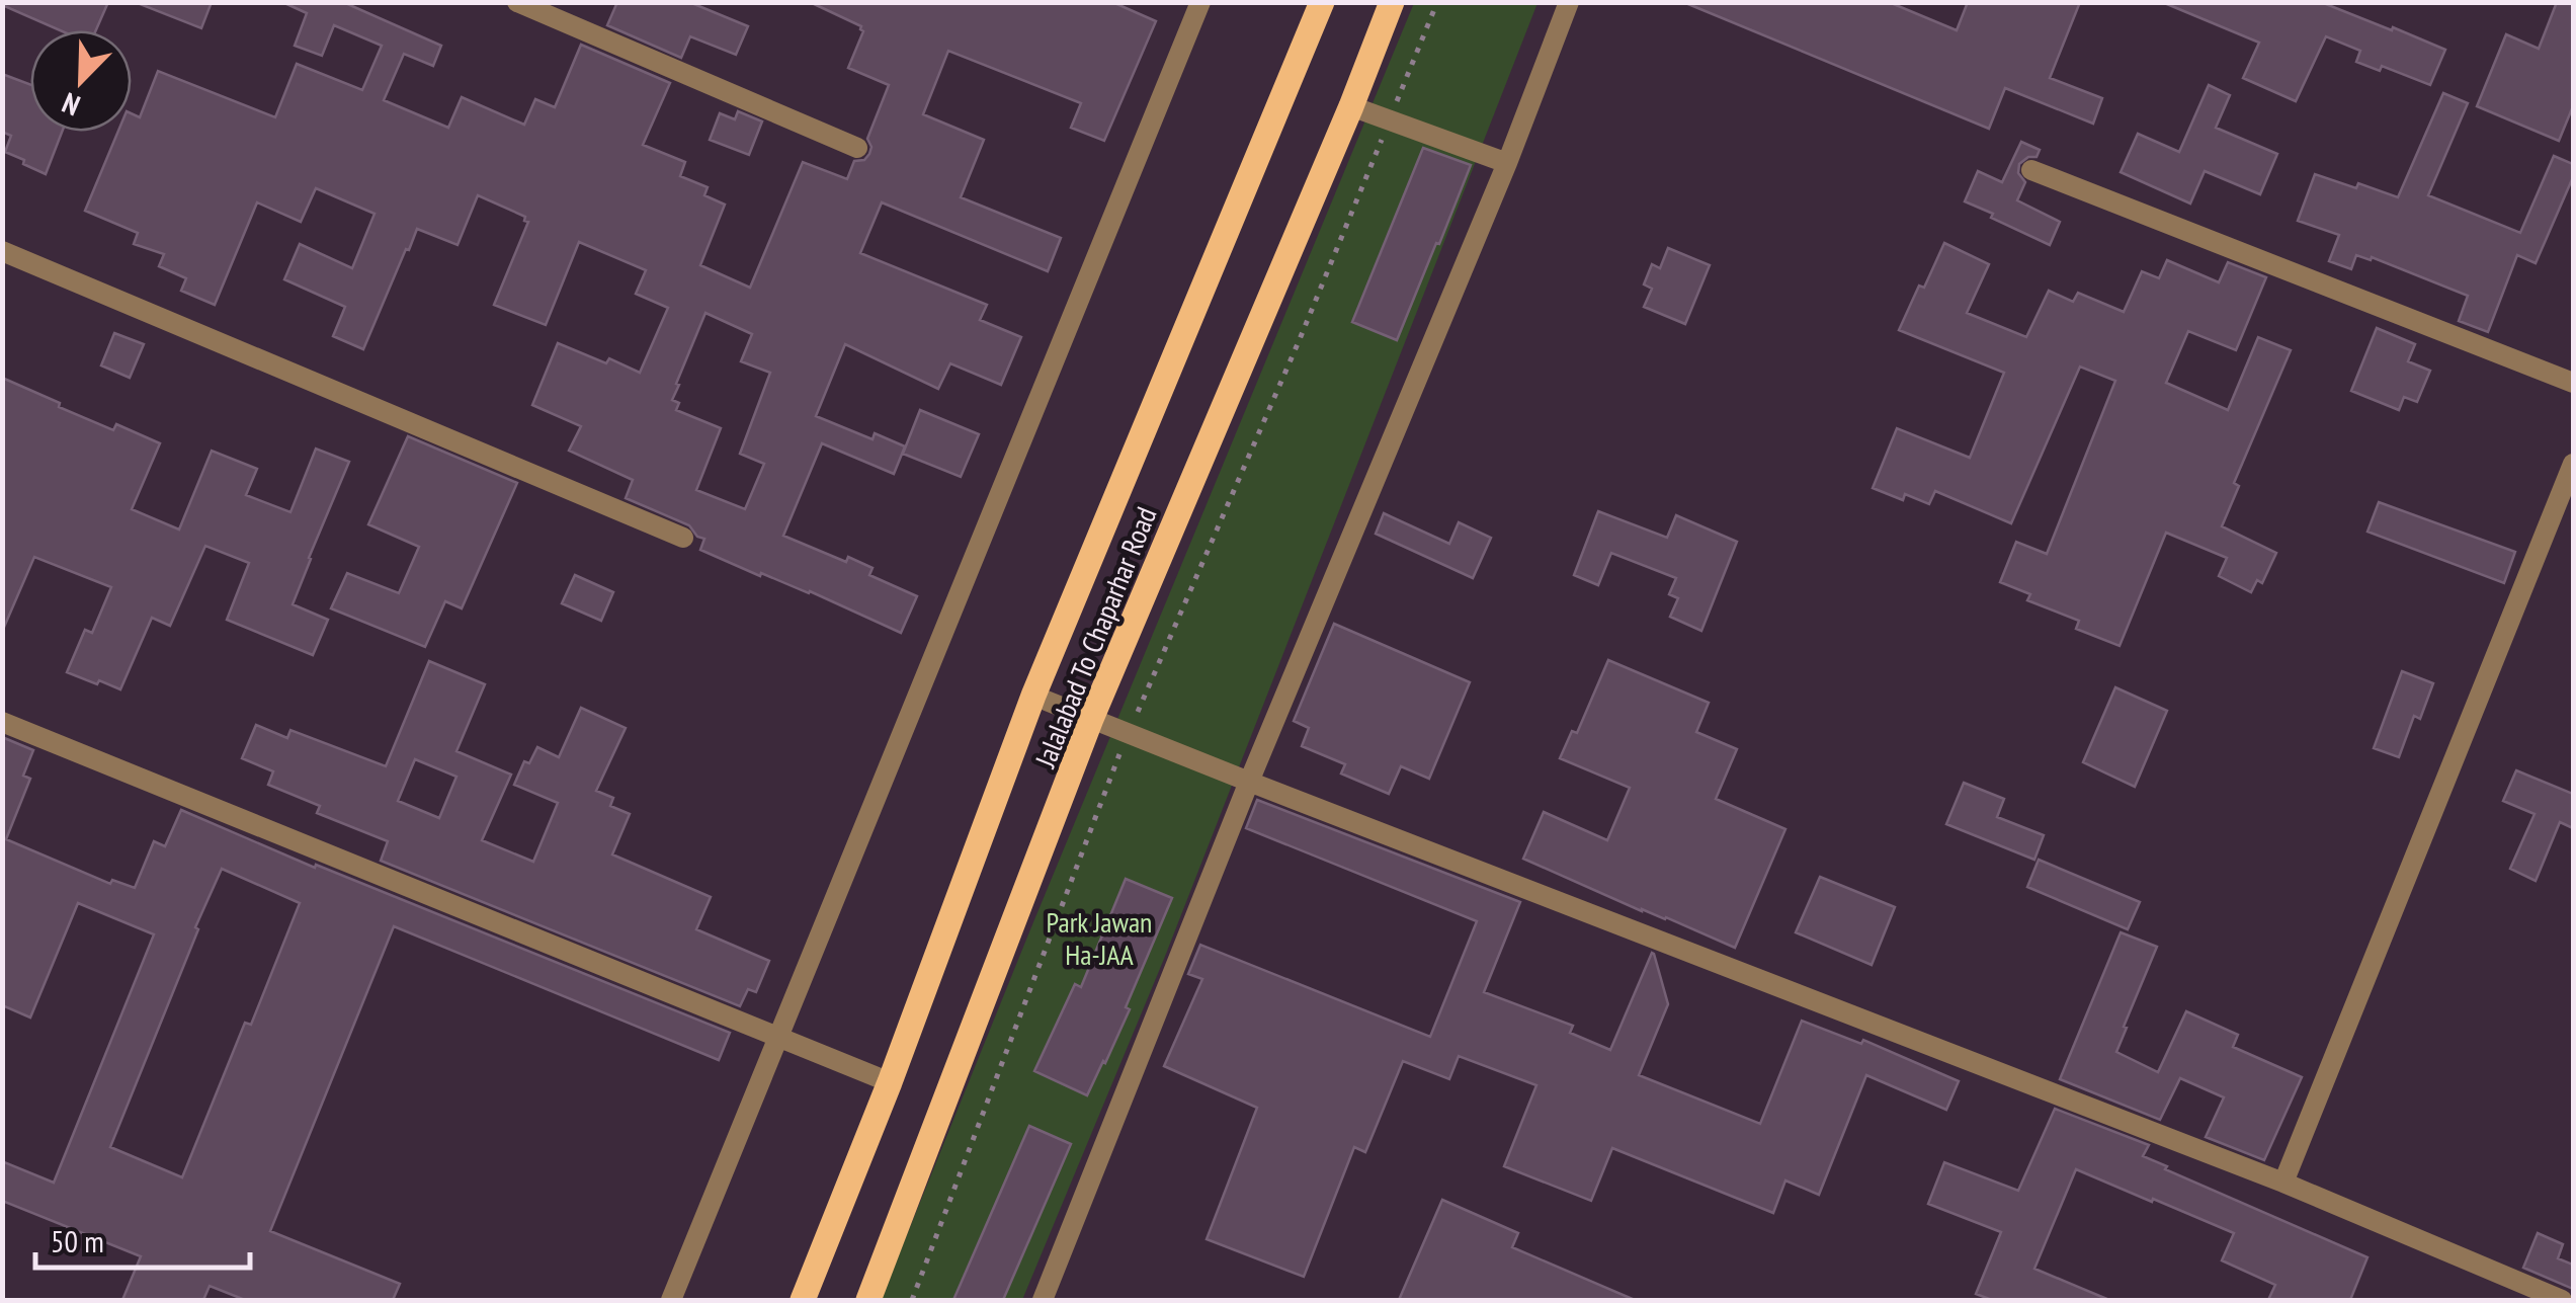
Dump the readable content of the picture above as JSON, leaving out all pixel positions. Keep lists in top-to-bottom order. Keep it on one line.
{"streets":{"main road":["Jalalabad To Chaparhar Road"]},"parks":["Park Jawan Ha-JAA"],"scale_bar":"50 m","north":"bottom left"}
